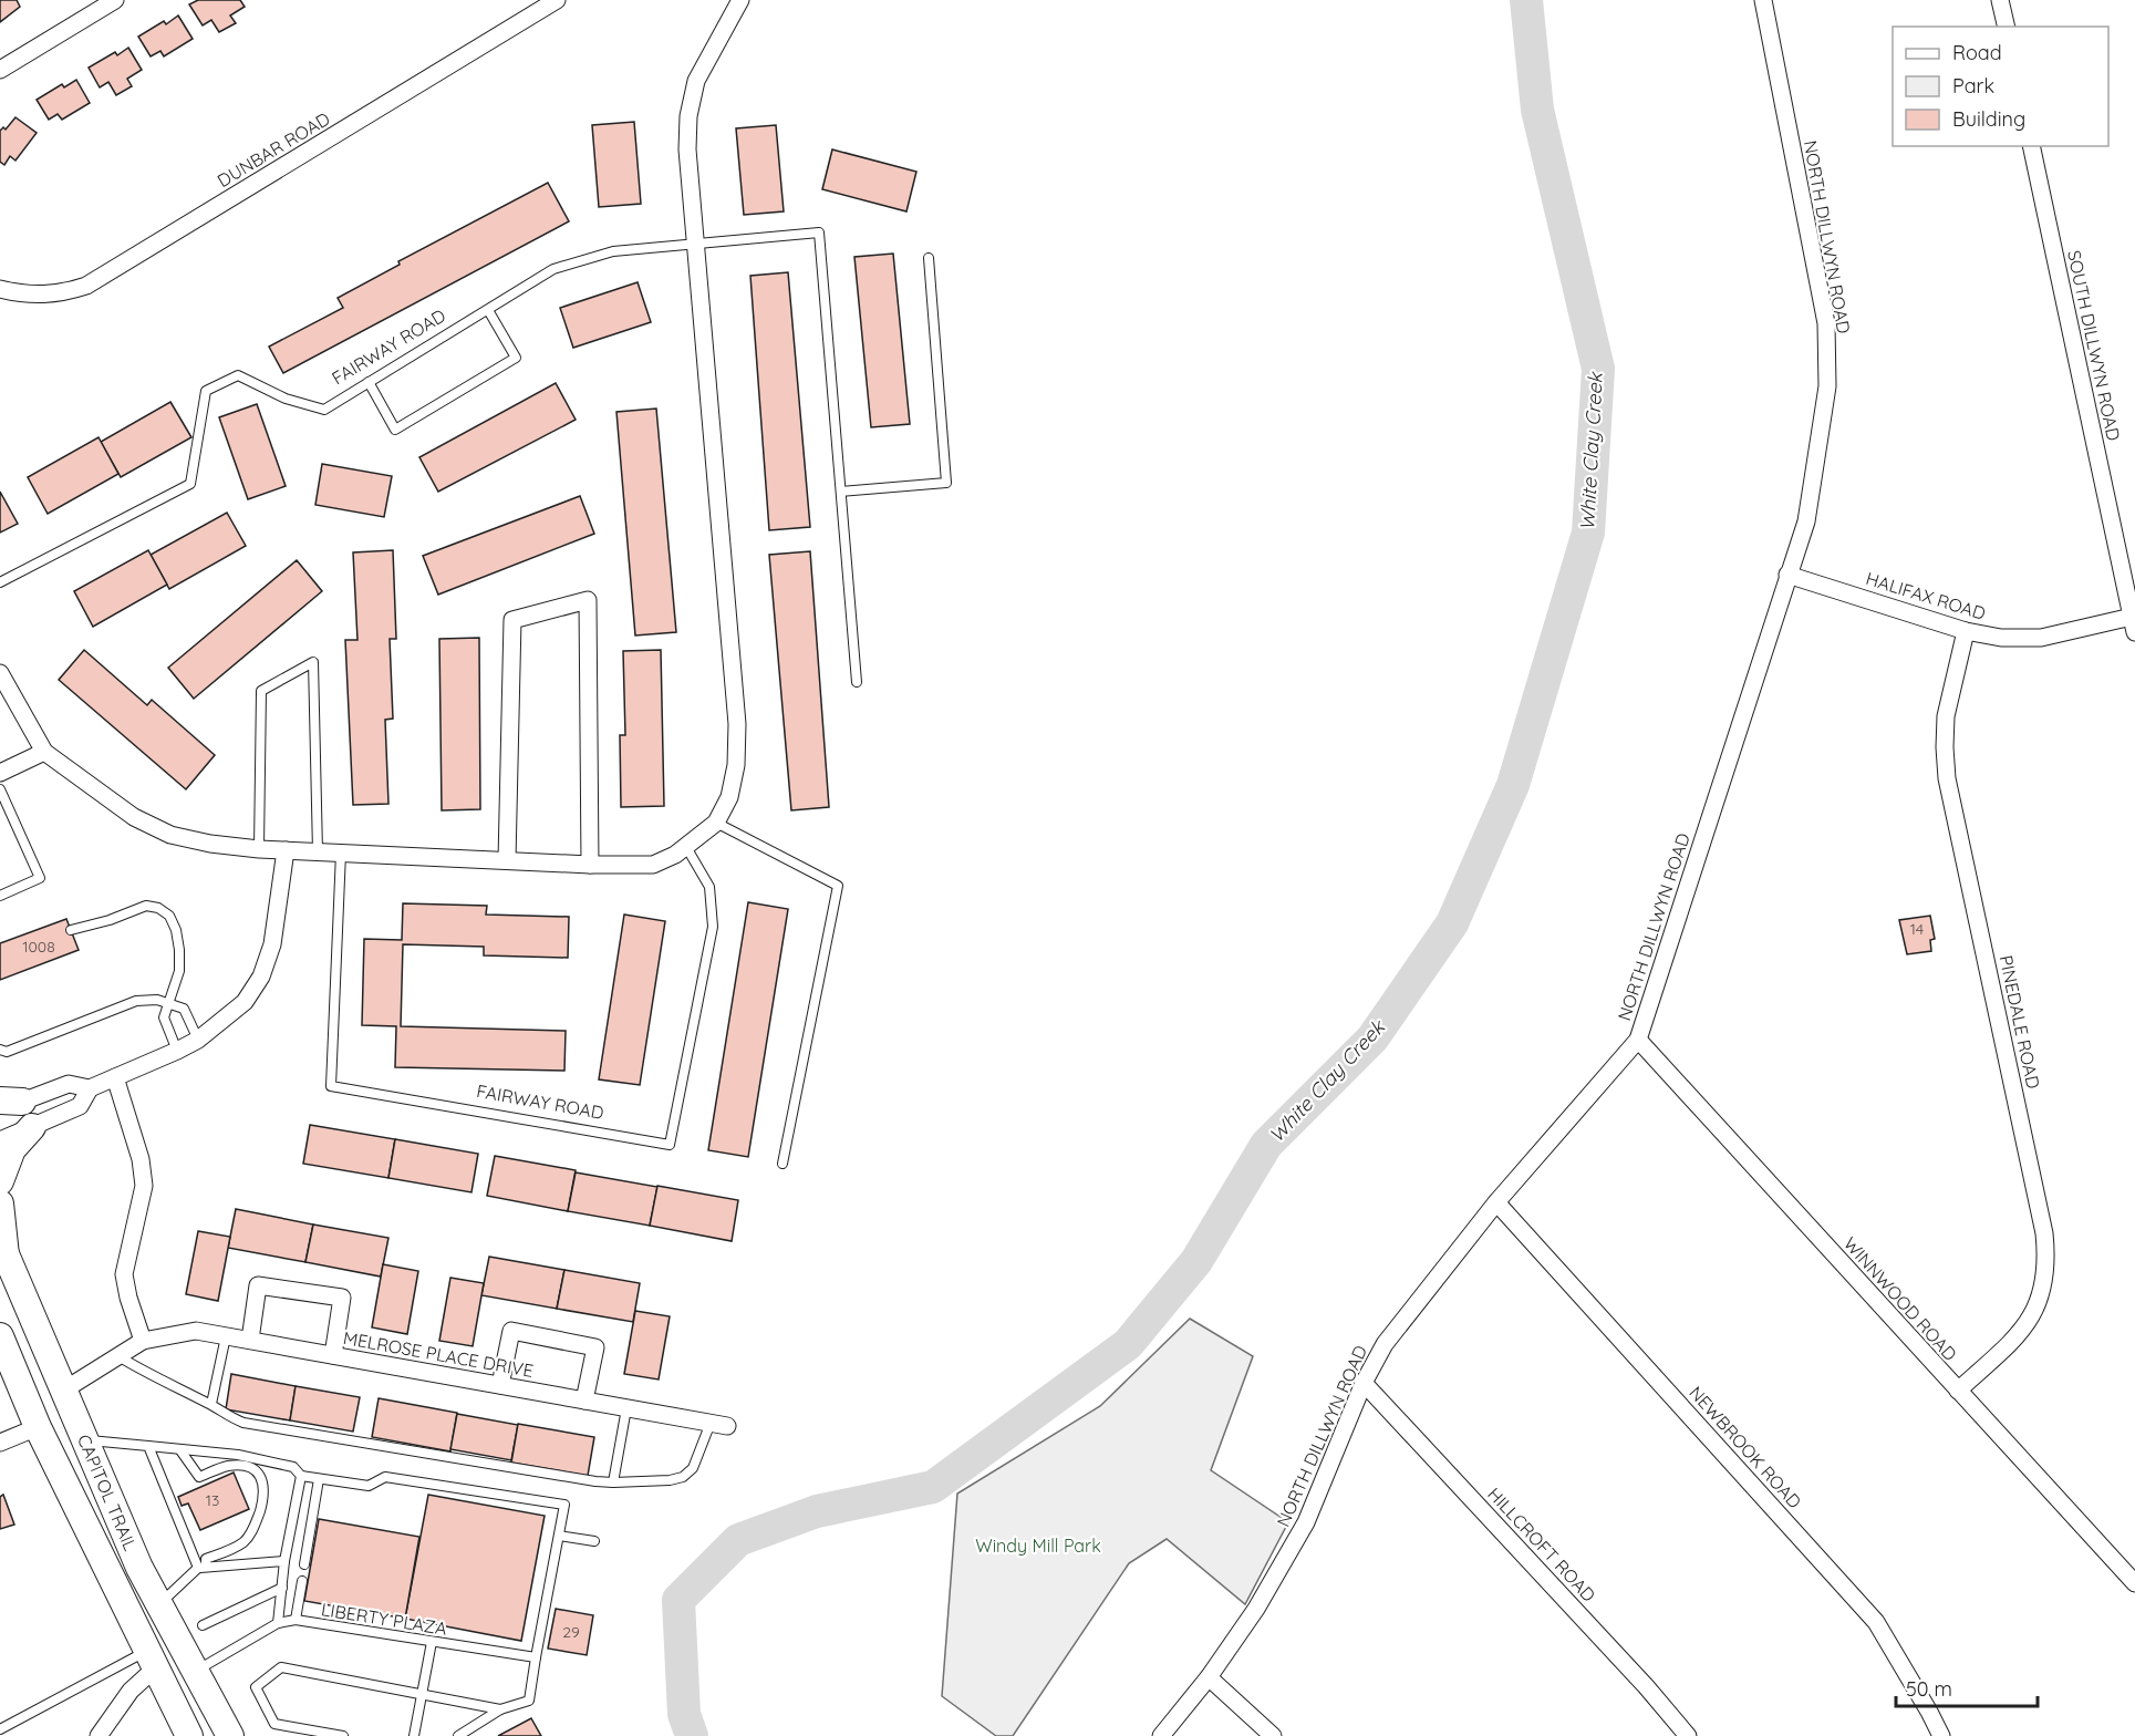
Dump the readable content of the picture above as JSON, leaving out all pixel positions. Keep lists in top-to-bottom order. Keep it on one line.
{"streets":{"main road":["CAPITOL TRAIL"],"street":["DUNBAR ROAD","NORTH DILLWYN ROAD","SOUTH DILLWYN ROAD","HALIFAX ROAD","PINEDALE ROAD","WINNWOOD ROAD","MELROSE PLACE DRIVE","NEWBROOK ROAD","HILLCROFT ROAD"],"lane":["FAIRWAY ROAD","LIBERTY PLAZA"]},"crossings":[["NORTH DILLWYN ROAD","HALIFAX ROAD"],["NORTH DILLWYN ROAD","WINNWOOD ROAD"],["NORTH DILLWYN ROAD","NEWBROOK ROAD"],["NORTH DILLWYN ROAD","HILLCROFT ROAD"],["SOUTH DILLWYN ROAD","HALIFAX ROAD"],["HALIFAX ROAD","PINEDALE ROAD"],["PINEDALE ROAD","WINNWOOD ROAD"],["MELROSE PLACE DRIVE","CAPITOL TRAIL"],["CAPITOL TRAIL","LIBERTY PLAZA"]],"water":["White Clay Creek"],"parks":["Windy Mill Park"],"house_numbers":["14","1008","13","29"],"legend":["Road","Park","Building"],"scale_bar":"50 m"}
